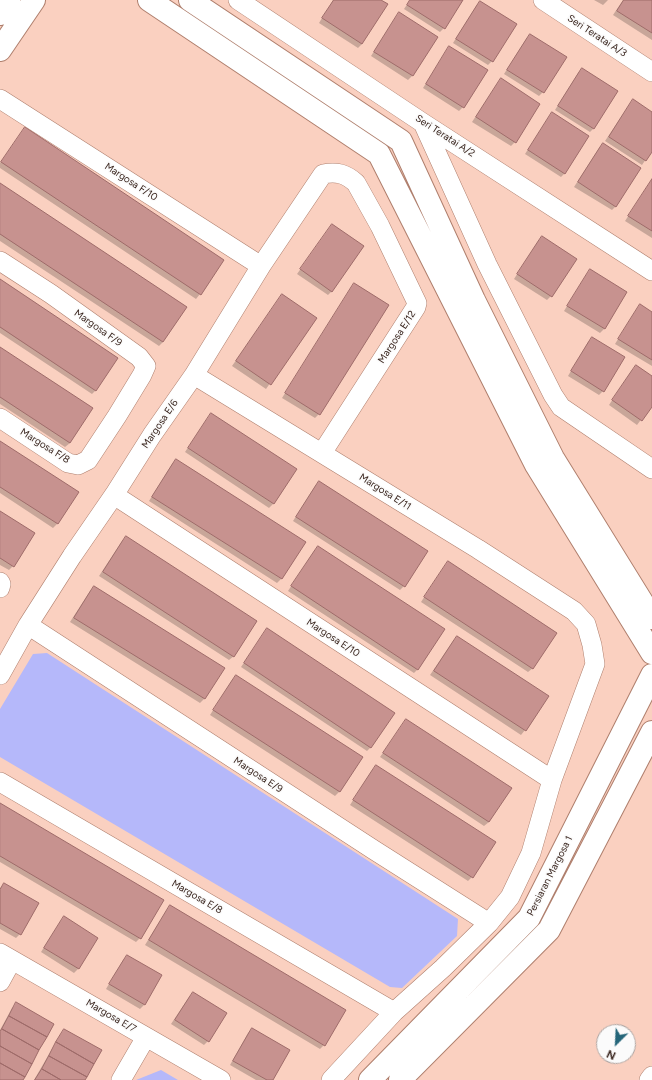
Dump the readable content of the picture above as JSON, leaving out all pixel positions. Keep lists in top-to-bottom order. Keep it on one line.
{"streets":{"street":["Seri Teratai A/3","Seri Teratai A/2","Margosa F/10","Margosa F/9","Margosa E/12","Margosa E/6","Margosa F/8","Margosa E/11","Margosa E/10","Margosa E/9","Persiaran Margosa 1","Margosa E/8","Margosa E/7"]},"crossings":[["Margosa F/10","Margosa E/6"],["Margosa F/9","Margosa F/8"],["Margosa E/12","Margosa E/6"],["Margosa E/12","Margosa E/11"],["Margosa E/6","Margosa E/11"],["Margosa E/6","Margosa E/10"],["Margosa E/6","Margosa E/9"],["Margosa E/11","Margosa E/10"],["Margosa E/11","Margosa E/9"],["Margosa E/11","Margosa E/8"]],"north":"bottom left"}
